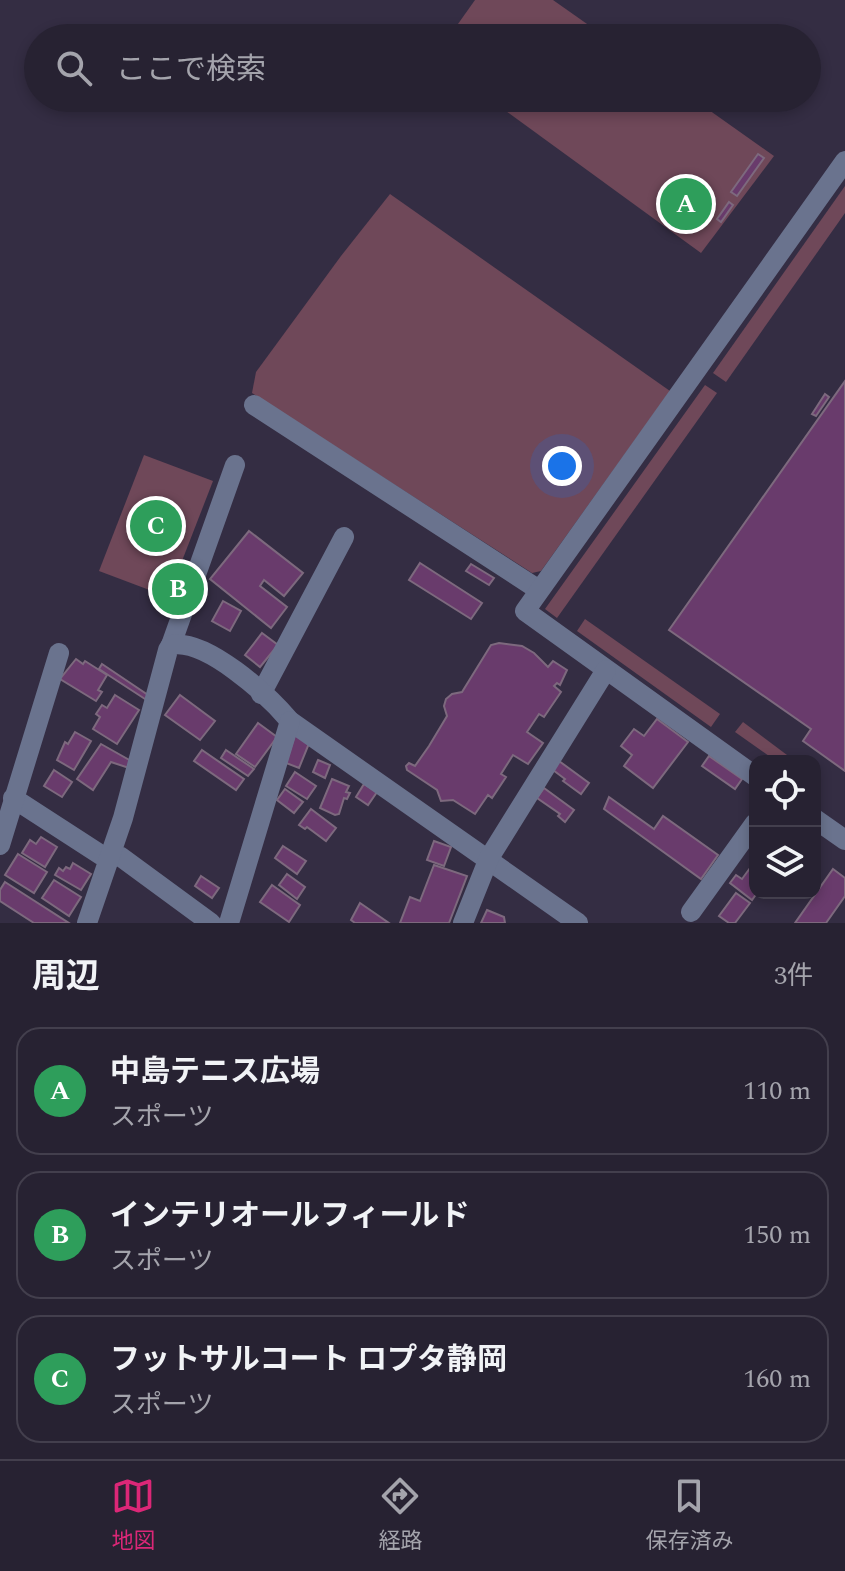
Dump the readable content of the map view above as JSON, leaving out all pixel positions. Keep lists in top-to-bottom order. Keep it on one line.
{"page":{"search":"ここで検索","pins":["A","C","B"],"heading":["周辺","3件"],"list":[{"mark":"A","name":"中島テニス広場","note":"スポーツ","value":"110 m"},{"mark":"B","name":"インテリオールフィールド","note":"スポーツ","value":"150 m"},{"mark":"C","name":"フットサルコート ロプタ静岡","note":"スポーツ","value":"160 m"}],"nav":["地図","経路","保存済み"]}}
